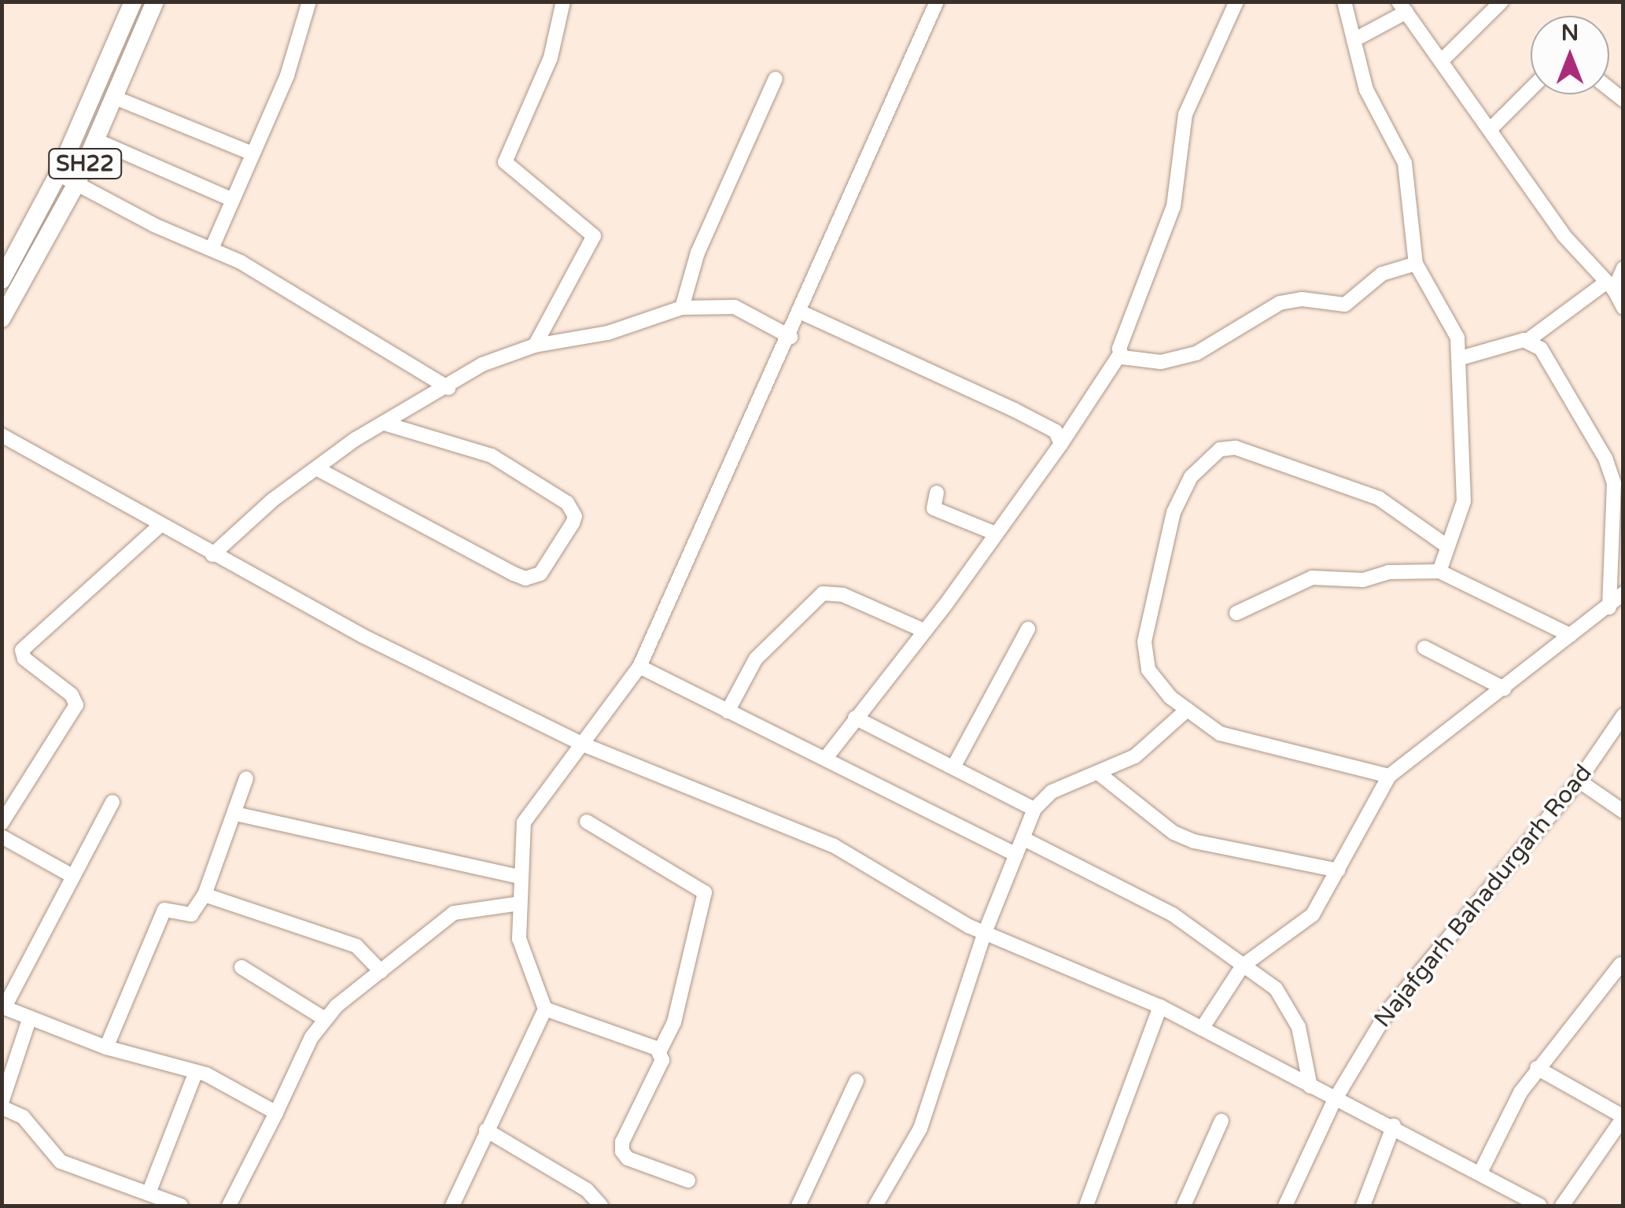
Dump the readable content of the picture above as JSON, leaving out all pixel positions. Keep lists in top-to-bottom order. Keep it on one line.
{"streets":{"main road":["SH22"],"street":["Najafgarh Bahadurgarh Road"]},"north":"top"}
